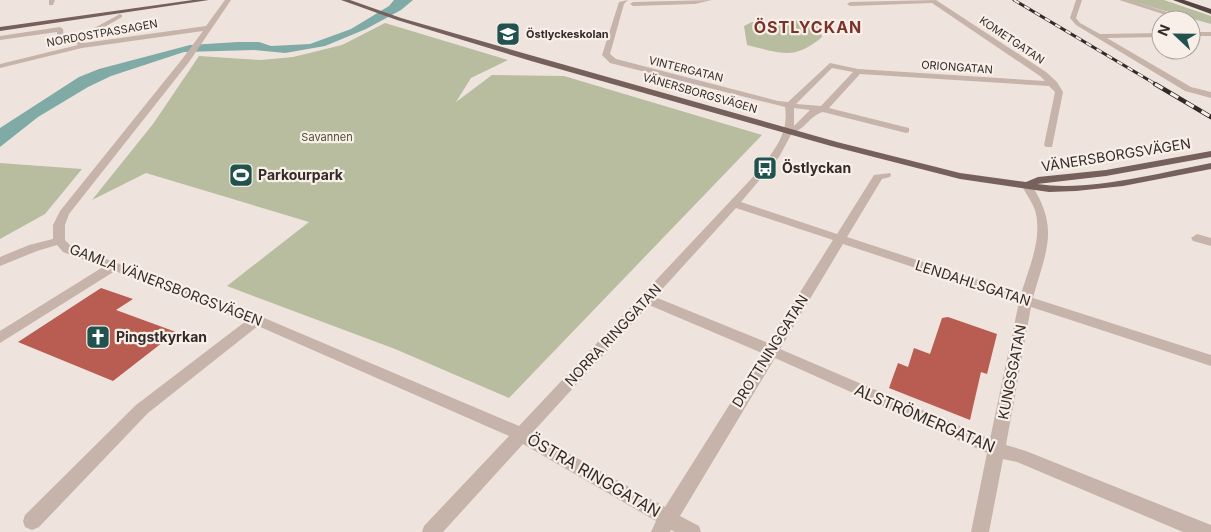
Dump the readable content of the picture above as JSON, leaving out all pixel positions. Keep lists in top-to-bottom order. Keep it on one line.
{"streets":{"main road":["VÄNERSBORGSVÄGEN"],"street":["NORDOSTPASSAGEN","KOMETGATAN","ORIONGATAN","VINTERGATAN","LENDAHLSGATAN","GAMLA VÄNERSBORGSVÄGEN","NORRA RINGGATAN","DROTTNINGGATAN","KUNGSGATAN","ALSTRÖMERGATAN","ÖSTRA RINGGATAN"]},"crossings":[["NORDOSTPASSAGEN","GAMLA VÄNERSBORGSVÄGEN"],["KOMETGATAN","ORIONGATAN"],["ORIONGATAN","VINTERGATAN"],["VÄNERSBORGSVÄGEN","NORRA RINGGATAN"],["VÄNERSBORGSVÄGEN","KUNGSGATAN"],["LENDAHLSGATAN","NORRA RINGGATAN"],["LENDAHLSGATAN","DROTTNINGGATAN"],["LENDAHLSGATAN","KUNGSGATAN"],["GAMLA VÄNERSBORGSVÄGEN","NORRA RINGGATAN"],["GAMLA VÄNERSBORGSVÄGEN","ÖSTRA RINGGATAN"],["NORRA RINGGATAN","ALSTRÖMERGATAN"],["NORRA RINGGATAN","ÖSTRA RINGGATAN"],["DROTTNINGGATAN","ALSTRÖMERGATAN"],["DROTTNINGGATAN","ÖSTRA RINGGATAN"],["KUNGSGATAN","ALSTRÖMERGATAN"]],"districts":["ÖSTLYCKAN"],"parks":["Savannen"],"places":{"school or university":["Östlyckeskolan"],"bus stop":["Östlyckan"],"sports":["Parkourpark"],"church":["Pingstkyrkan"]},"north":"left"}
